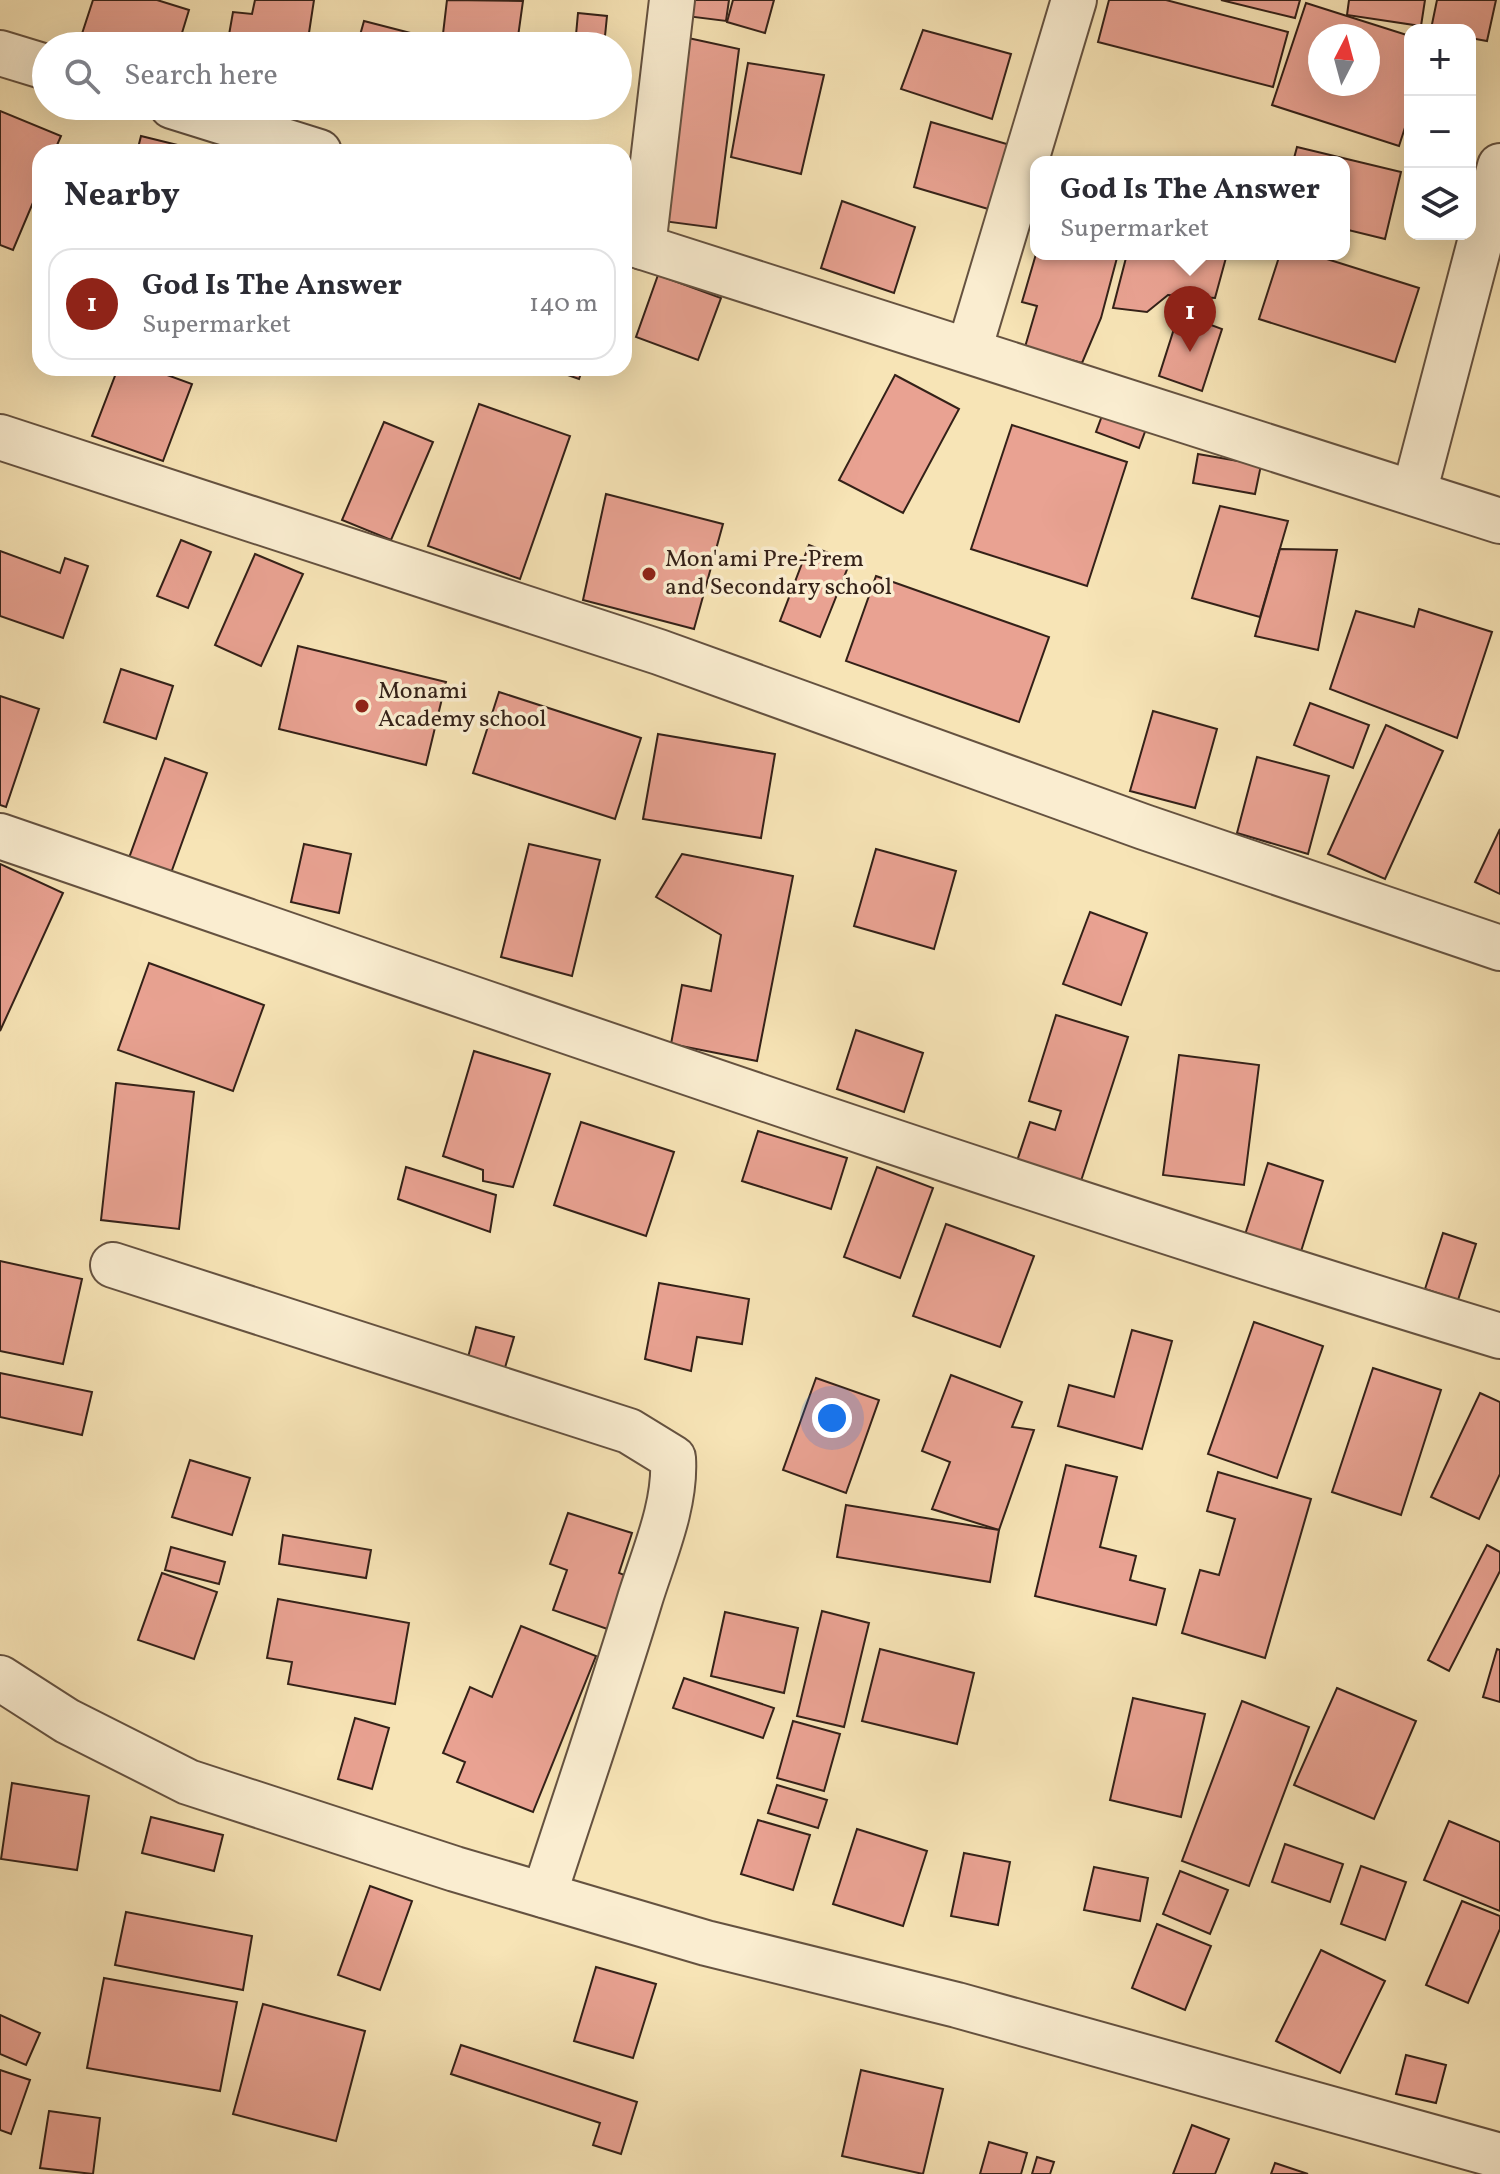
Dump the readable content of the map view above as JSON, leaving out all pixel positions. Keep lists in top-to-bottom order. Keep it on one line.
{"places":["Mon'ami Pre-Prem and Secondary school","Monami Academy school"],"north":"top","page":{"map_buttons":["+","−"],"search":"Search here","heading":"Nearby","popup":["God Is The Answer","Supermarket"],"list":[{"mark":"1","name":"God Is The Answer","note":"Supermarket","value":"140 m"}],"pins":"1"}}
